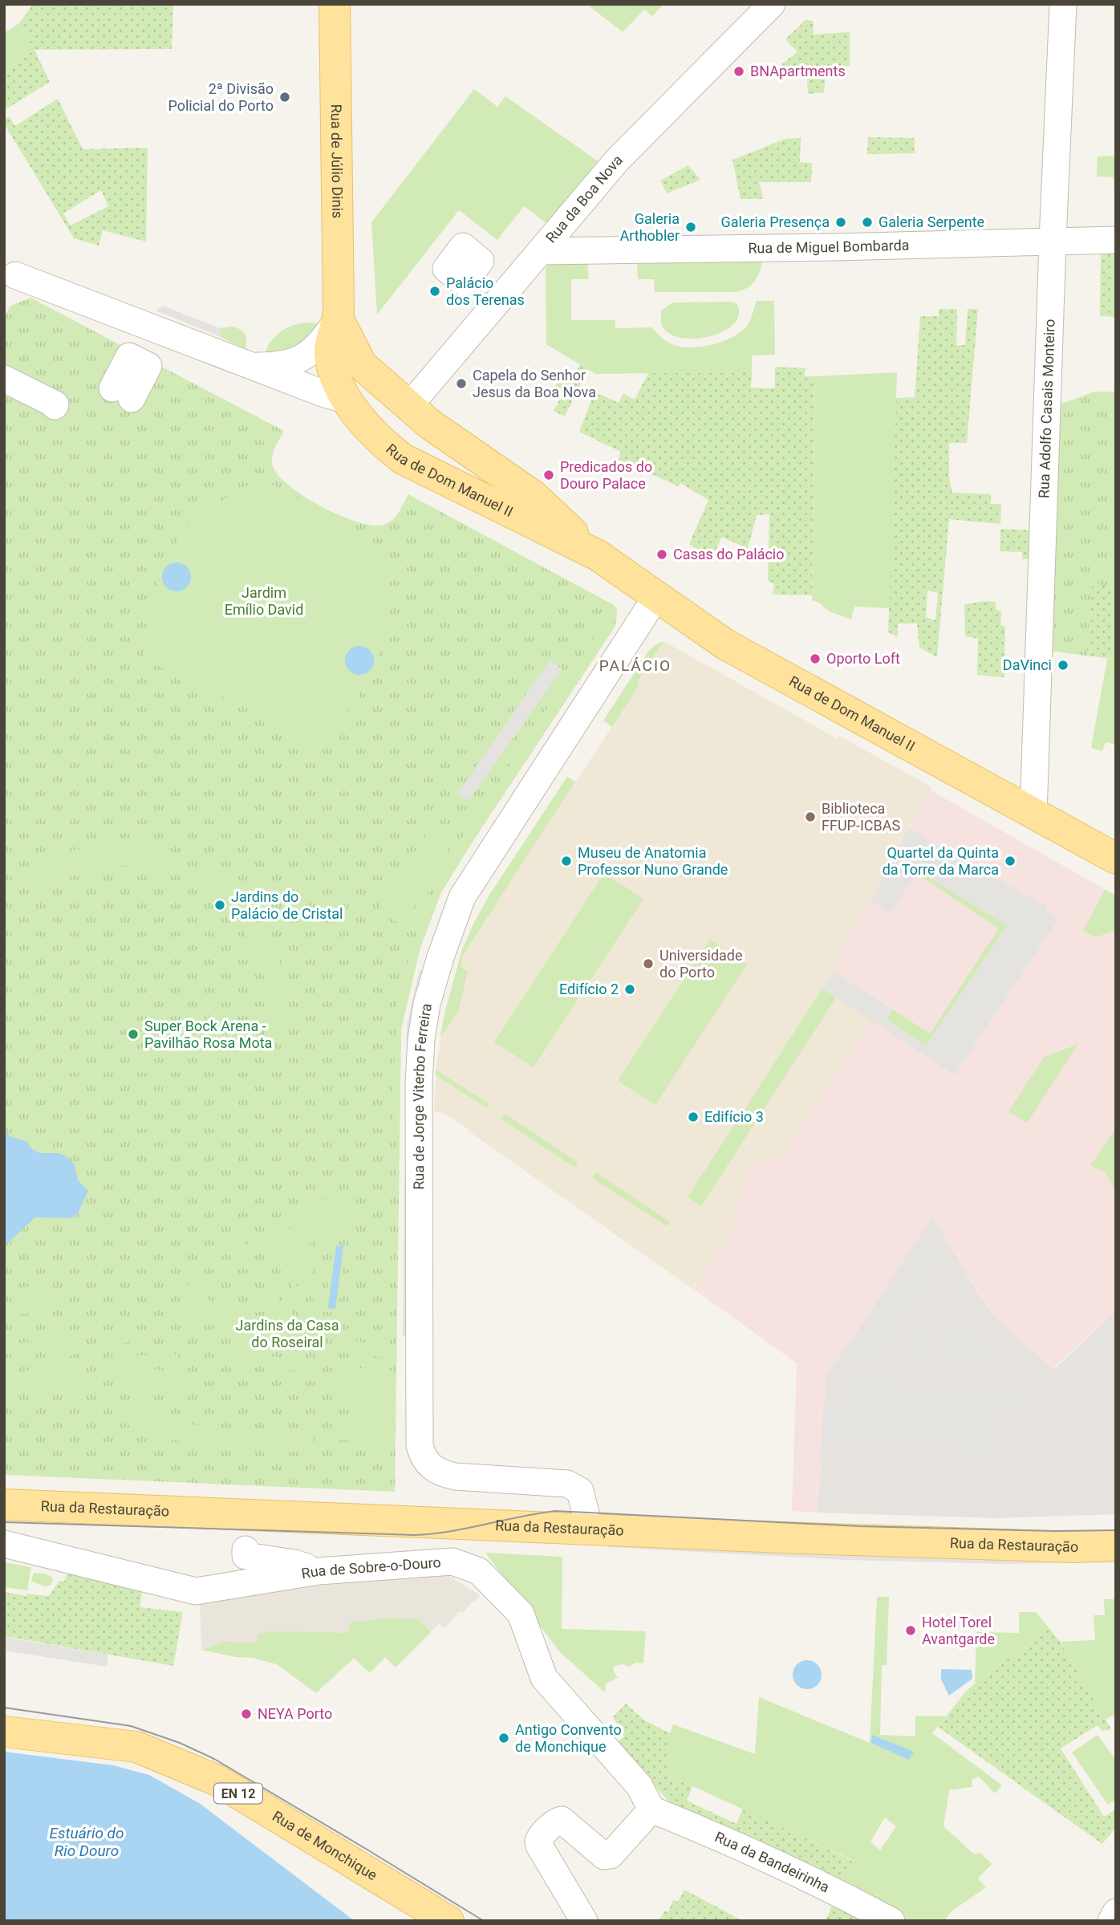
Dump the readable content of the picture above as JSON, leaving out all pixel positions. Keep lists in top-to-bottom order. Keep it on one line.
{"streets":{"main road":["Rua de Júlio Dinis","Rua de Dom Manuel II","Rua da Restauração","EN 12","Rua de Monchique"],"street":["Rua da Boa Nova","Rua de Miguel Bombarda","Rua Adolfo Casais Monteiro","Rua de Jorge Viterbo Ferreira","Rua de Sobre-o-Douro","Rua da Bandeirinha"]},"crossings":[["Rua de Júlio Dinis","Rua de Dom Manuel II"],["Rua da Boa Nova","Rua de Miguel Bombarda"],["Rua da Boa Nova","Rua de Dom Manuel II"],["Rua de Miguel Bombarda","Rua Adolfo Casais Monteiro"],["Rua Adolfo Casais Monteiro","Rua de Dom Manuel II"],["Rua de Dom Manuel II","Rua de Jorge Viterbo Ferreira"],["Rua de Jorge Viterbo Ferreira","Rua da Restauração"],["Rua de Sobre-o-Douro","Rua da Bandeirinha"]],"districts":["PALÁCIO"],"water":["Estuário do Rio Douro"],"parks":["Jardim Emílio David","Jardins da Casa do Roseiral"],"places":["BNApartments","2ª Divisão Policial do Porto","Galeria Presença","Galeria Serpente","Galeria Arthobler","Palácio dos Terenas","Capela do Senhor Jesus da Boa Nova","Predicados do Douro Palace","Casas do Palácio","Oporto Loft","DaVinci","Biblioteca FFUP-ICBAS","Museu de Anatomia Professor Nuno Grande","Quartel da Quinta da Torre da Marca","Jardins do Palácio de Cristal","Universidade do Porto","Edifício 2","Super Bock Arena - Pavilhão Rosa Mota","Edifício 3","Hotel Torel Avantgarde","NEYA Porto","Antigo Convento de Monchique"]}
